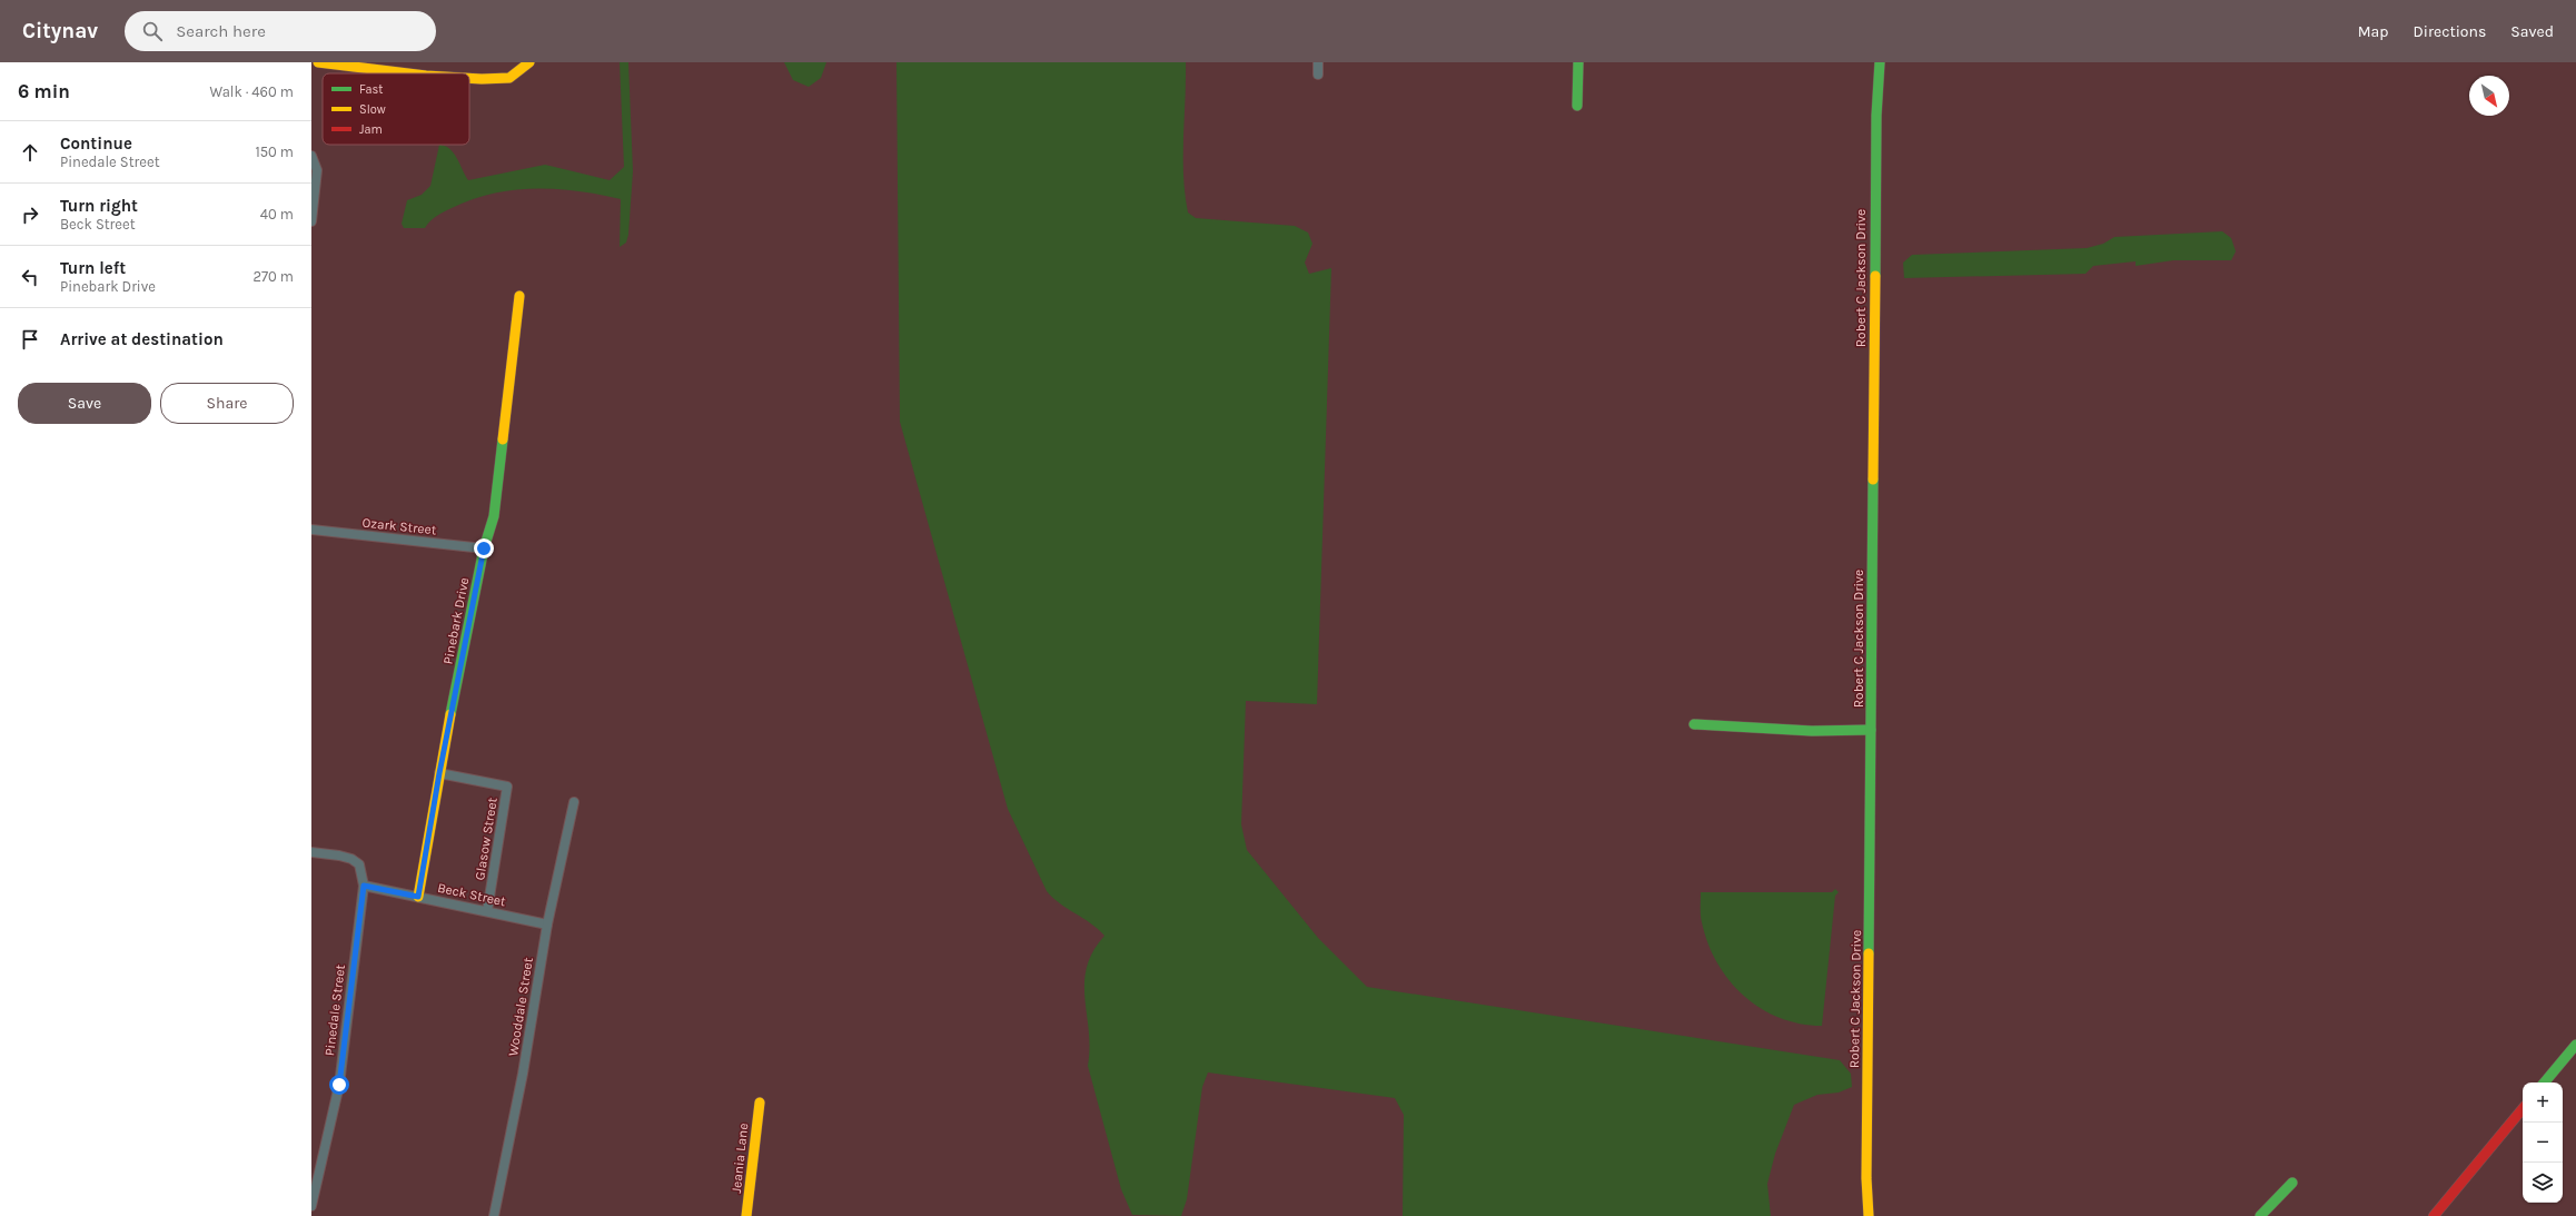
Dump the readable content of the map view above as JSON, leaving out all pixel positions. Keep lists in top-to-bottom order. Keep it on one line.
{"streets":{"street":["Robert C Jackson Drive","Ozark Street","Pinebark Drive","Glasow Street","Beck Street","Wooddale Street","Pinedale Street","Jeania Lane"]},"crossings":[["Ozark Street","Pinebark Drive"],["Pinebark Drive","Glasow Street"],["Pinebark Drive","Beck Street"],["Glasow Street","Beck Street"],["Beck Street","Wooddale Street"],["Beck Street","Pinedale Street"]],"legend":["Fast","Slow","Jam"],"north":"bottom right","page":{"header":"Citynav","search":"Search here","nav":["Map","Directions","Saved"],"heading":["6 min","Walk · 460 m"],"list":[["Continue","Pinedale Street","150 m"],["Turn right","Beck Street","40 m"],["Turn left","Pinebark Drive","270 m"],"Arrive at destination"],"buttons":["Save","Share"],"map_buttons":["+","−"]}}
